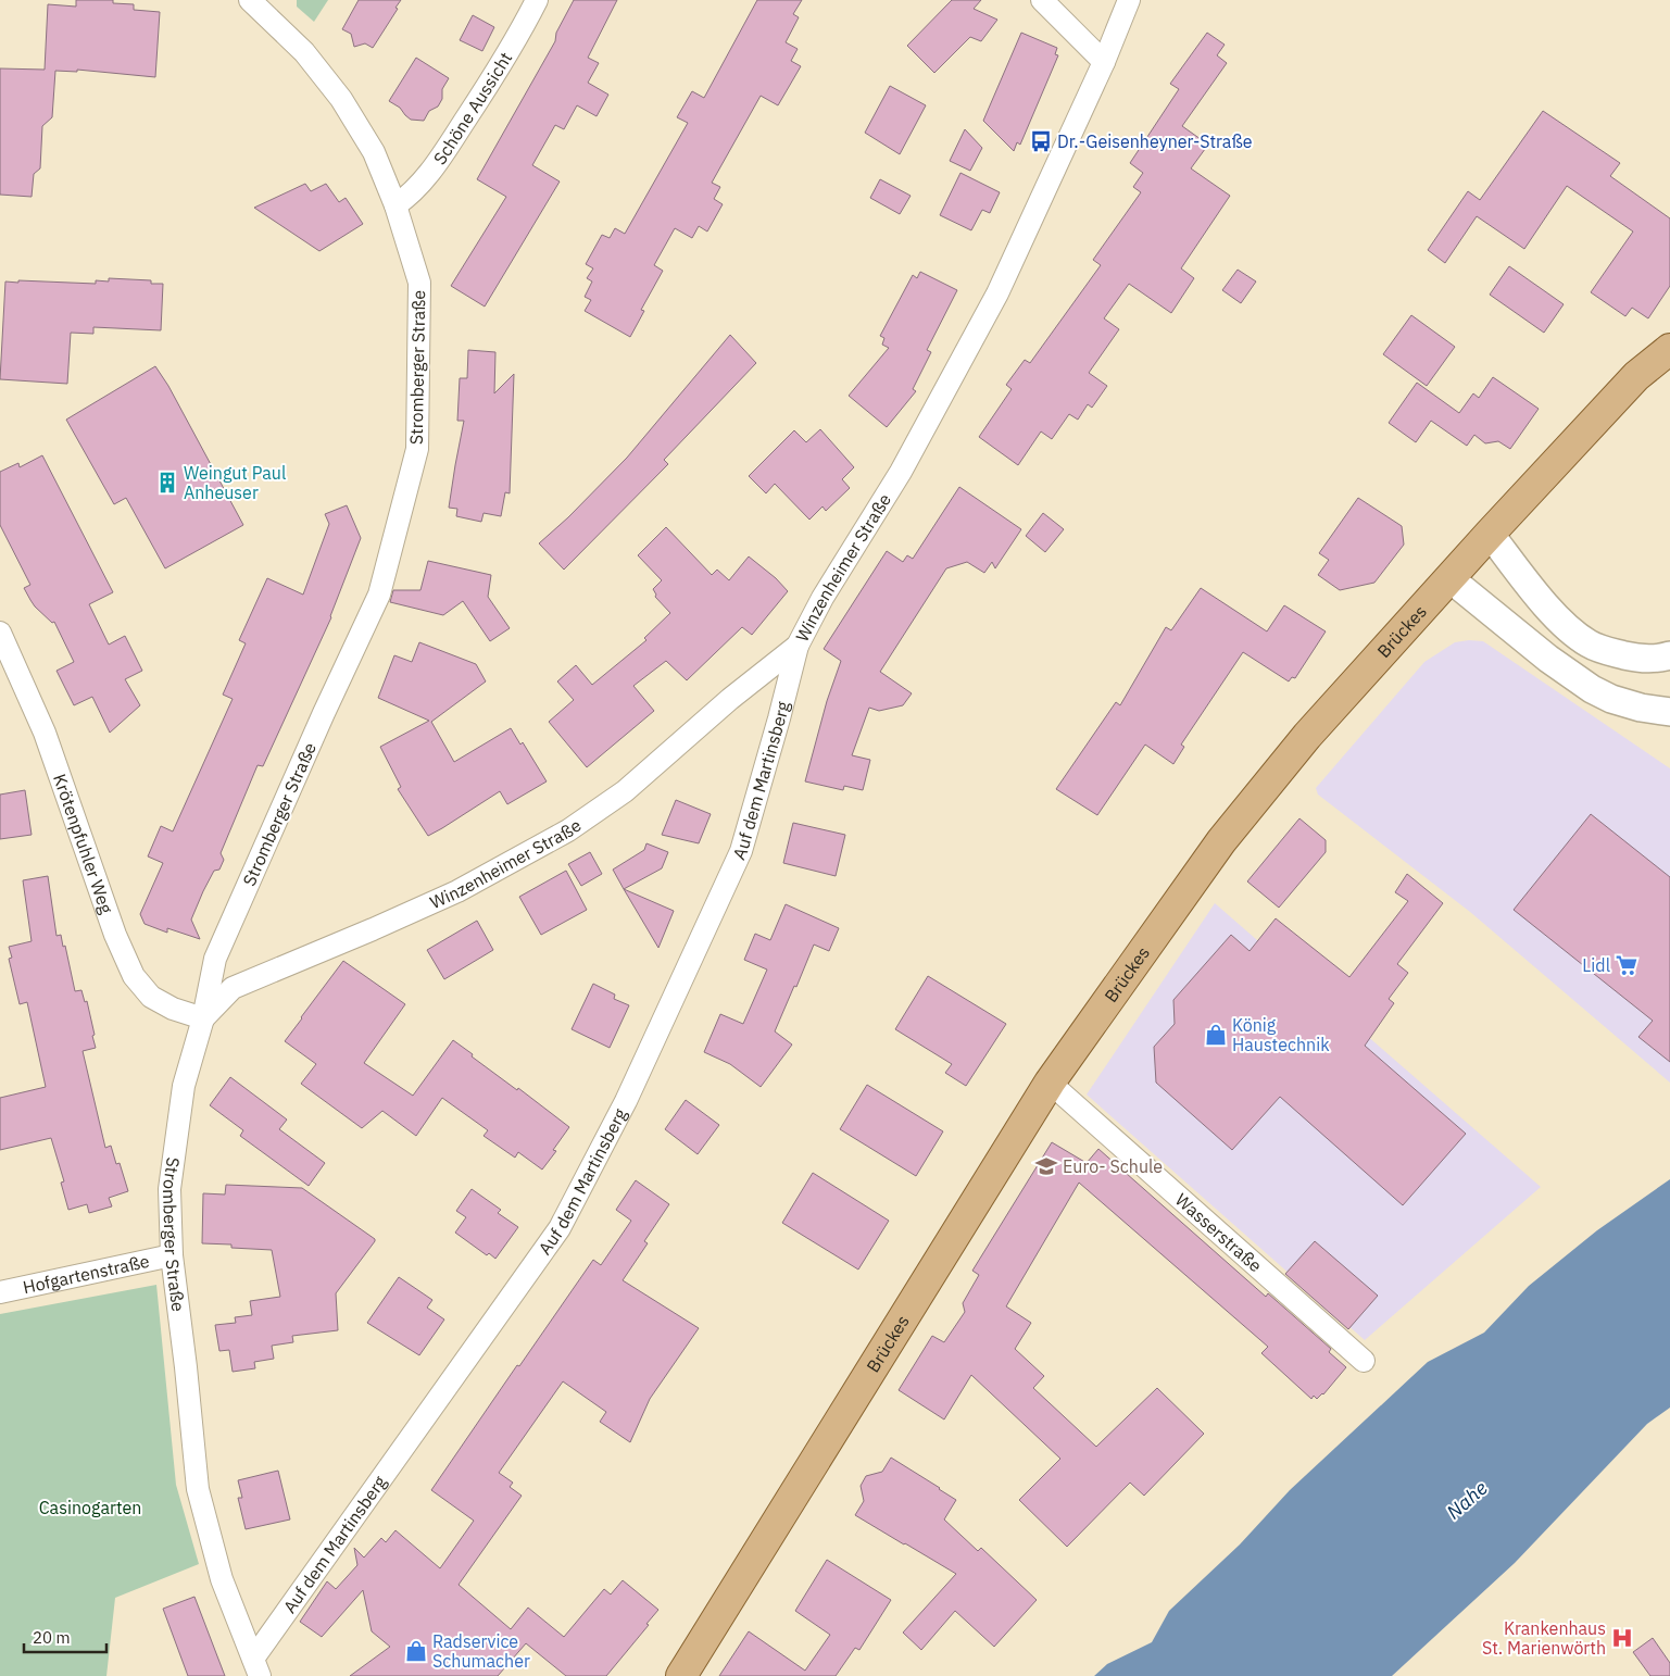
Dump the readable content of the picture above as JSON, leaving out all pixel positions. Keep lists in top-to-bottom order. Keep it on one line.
{"streets":{"main road":["Brückes"],"street":["Schöne Aussicht","Stromberger Straße","Winzenheimer Straße","Auf dem Martinsberg","Krötenpfuhler Weg","Wasserstraße","Hofgartenstraße"]},"crossings":[["Schöne Aussicht","Stromberger Straße"],["Stromberger Straße","Winzenheimer Straße"],["Stromberger Straße","Auf dem Martinsberg"],["Stromberger Straße","Krötenpfuhler Weg"],["Stromberger Straße","Hofgartenstraße"],["Winzenheimer Straße","Auf dem Martinsberg"],["Winzenheimer Straße","Krötenpfuhler Weg"],["Brückes","Wasserstraße"]],"water":["Nahe"],"parks":["Casinogarten"],"places":{"bus stop":["Dr.-Geisenheyner-Straße"],"building":["Weingut Paul Anheuser"],"supermarket":["Lidl"],"shop":["König Haustechnik","Radservice Schumacher"],"school or university":["Euro- Schule"],"hospital":["Krankenhaus St. Marienwörth"]},"scale_bar":"20 m"}
